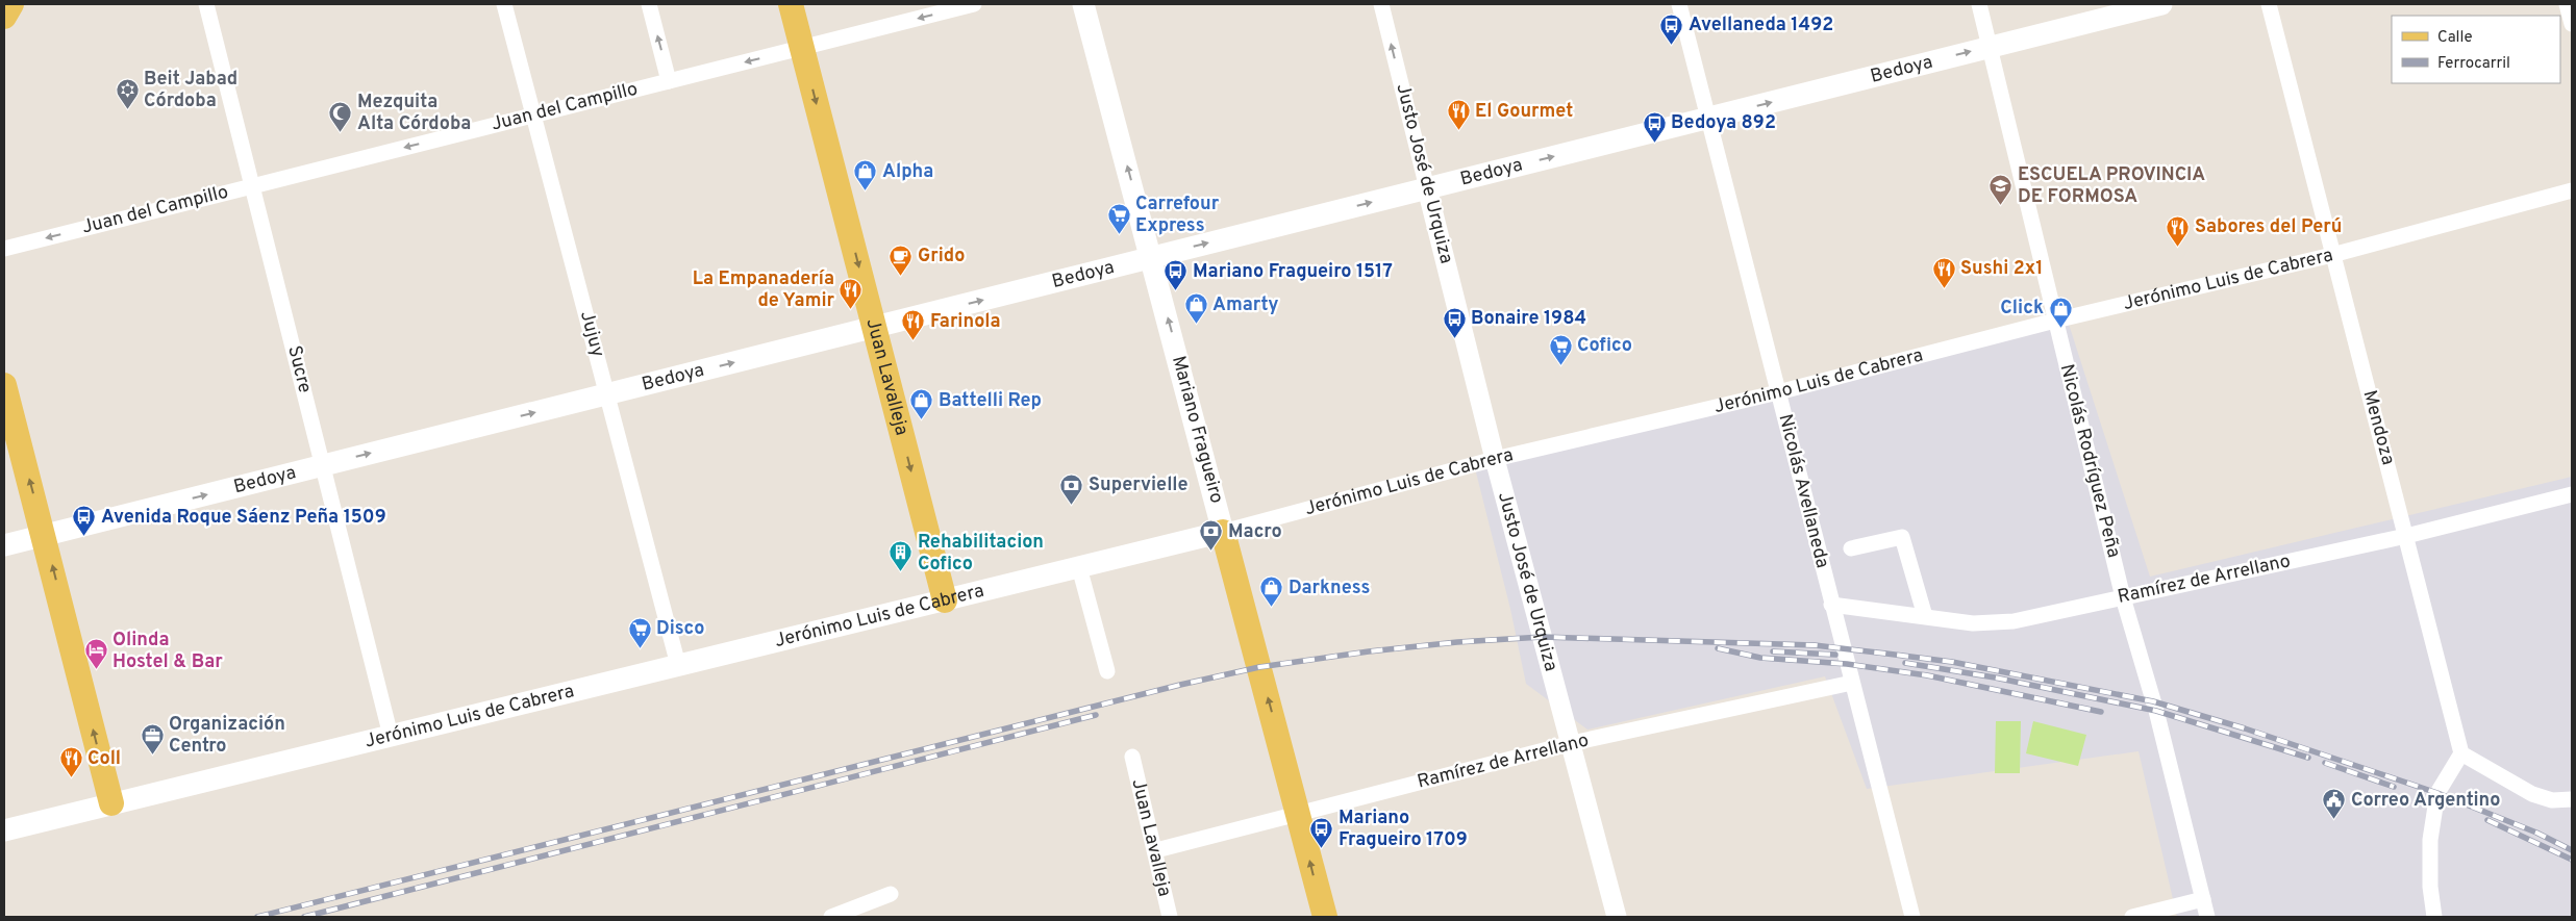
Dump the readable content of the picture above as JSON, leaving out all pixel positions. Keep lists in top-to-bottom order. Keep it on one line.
{"streets":{"main road":["Bedoya","Jerónimo Luis de Cabrera","Juan Lavalleja","Mariano Fragueiro"],"street":["Juan del Campillo","Justo José de Urquiza","Jujuy","Sucre","Mendoza","Nicolás Rodríguez Peña","Nicolás Avellaneda","Ramírez de Arrellano"]},"crossings":[["Bedoya","Justo José de Urquiza"],["Bedoya","Jujuy"],["Bedoya","Sucre"],["Bedoya","Juan Lavalleja"],["Bedoya","Mariano Fragueiro"],["Bedoya","Nicolás Rodríguez Peña"],["Bedoya","Nicolás Avellaneda"],["Juan del Campillo","Jujuy"],["Juan del Campillo","Sucre"],["Juan del Campillo","Juan Lavalleja"],["Justo José de Urquiza","Jerónimo Luis de Cabrera"],["Justo José de Urquiza","Ramírez de Arrellano"],["Jerónimo Luis de Cabrera","Jujuy"],["Jerónimo Luis de Cabrera","Sucre"],["Jerónimo Luis de Cabrera","Juan Lavalleja"],["Jerónimo Luis de Cabrera","Mendoza"],["Jerónimo Luis de Cabrera","Mariano Fragueiro"],["Jerónimo Luis de Cabrera","Nicolás Rodríguez Peña"],["Jerónimo Luis de Cabrera","Nicolás Avellaneda"],["Juan Lavalleja","Ramírez de Arrellano"],["Mendoza","Ramírez de Arrellano"],["Mariano Fragueiro","Ramírez de Arrellano"],["Nicolás Rodríguez Peña","Ramírez de Arrellano"],["Nicolás Avellaneda","Ramírez de Arrellano"]],"one_way":["Bedoya","Juan del Campillo","Juan Lavalleja","Mariano Fragueiro"],"places":{"bus stop":["Avellaneda 1492","Bedoya 892","Mariano Fragueiro 1517","Bonaire 1984","Avenida Roque Sáenz Peña 1509","Mariano Fragueiro 1709"],"synagogue":["Beit Jabad Córdoba"],"restaurant":["El Gourmet","Sabores del Perú","Sushi 2x1","La Empanadería de Yamir","Farinola","Coll"],"mosque":["Mezquita Alta Córdoba"],"shop":["Alpha","Amarty","Click","Battelli Rep","Darkness"],"school or university":["ESCUELA PROVINCIA DE FORMOSA"],"supermarket":["Carrefour Express","Cofico","Disco"],"cafe":["Grido"],"bank":["Supervielle","Macro"],"building":["Rehabilitacion Cofico"],"hotel":["Olinda Hostel & Bar"],"office":["Organización Centro"],"public building":["Correo Argentino"]},"legend":["Calle","Ferrocarril"]}
